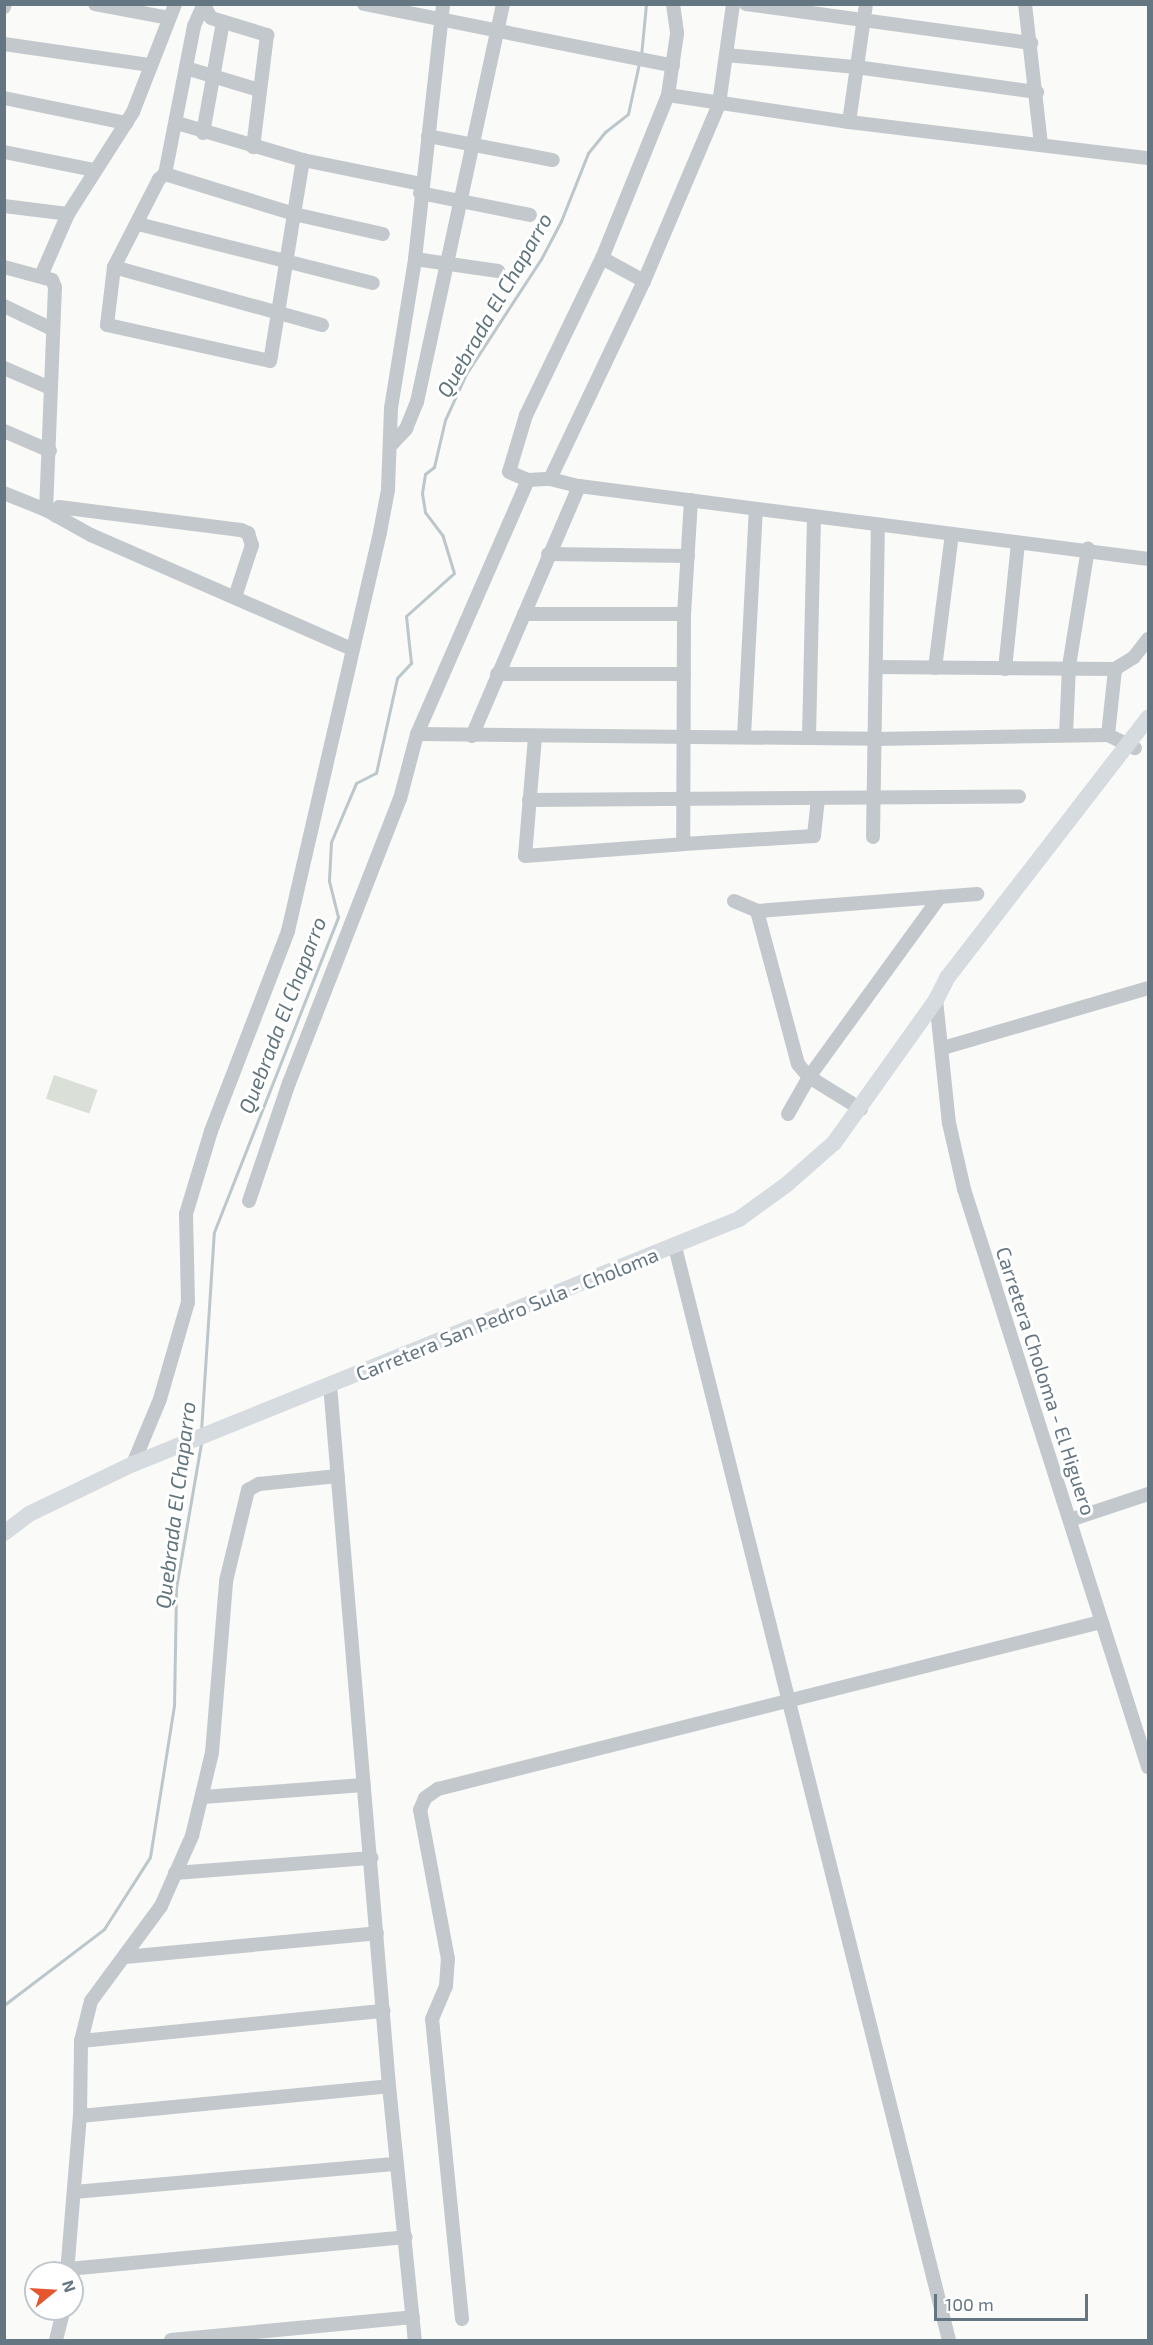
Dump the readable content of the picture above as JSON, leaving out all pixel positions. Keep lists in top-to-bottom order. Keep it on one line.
{"streets":{"main road":["Carretera San Pedro Sula - Choloma"],"street":["Carretera Choloma - El Higuero"]},"crossings":[["Carretera San Pedro Sula - Choloma","Carretera Choloma - El Higuero"]],"water":["Quebrada El Chaparro"],"scale_bar":"100 m","north":"right"}
